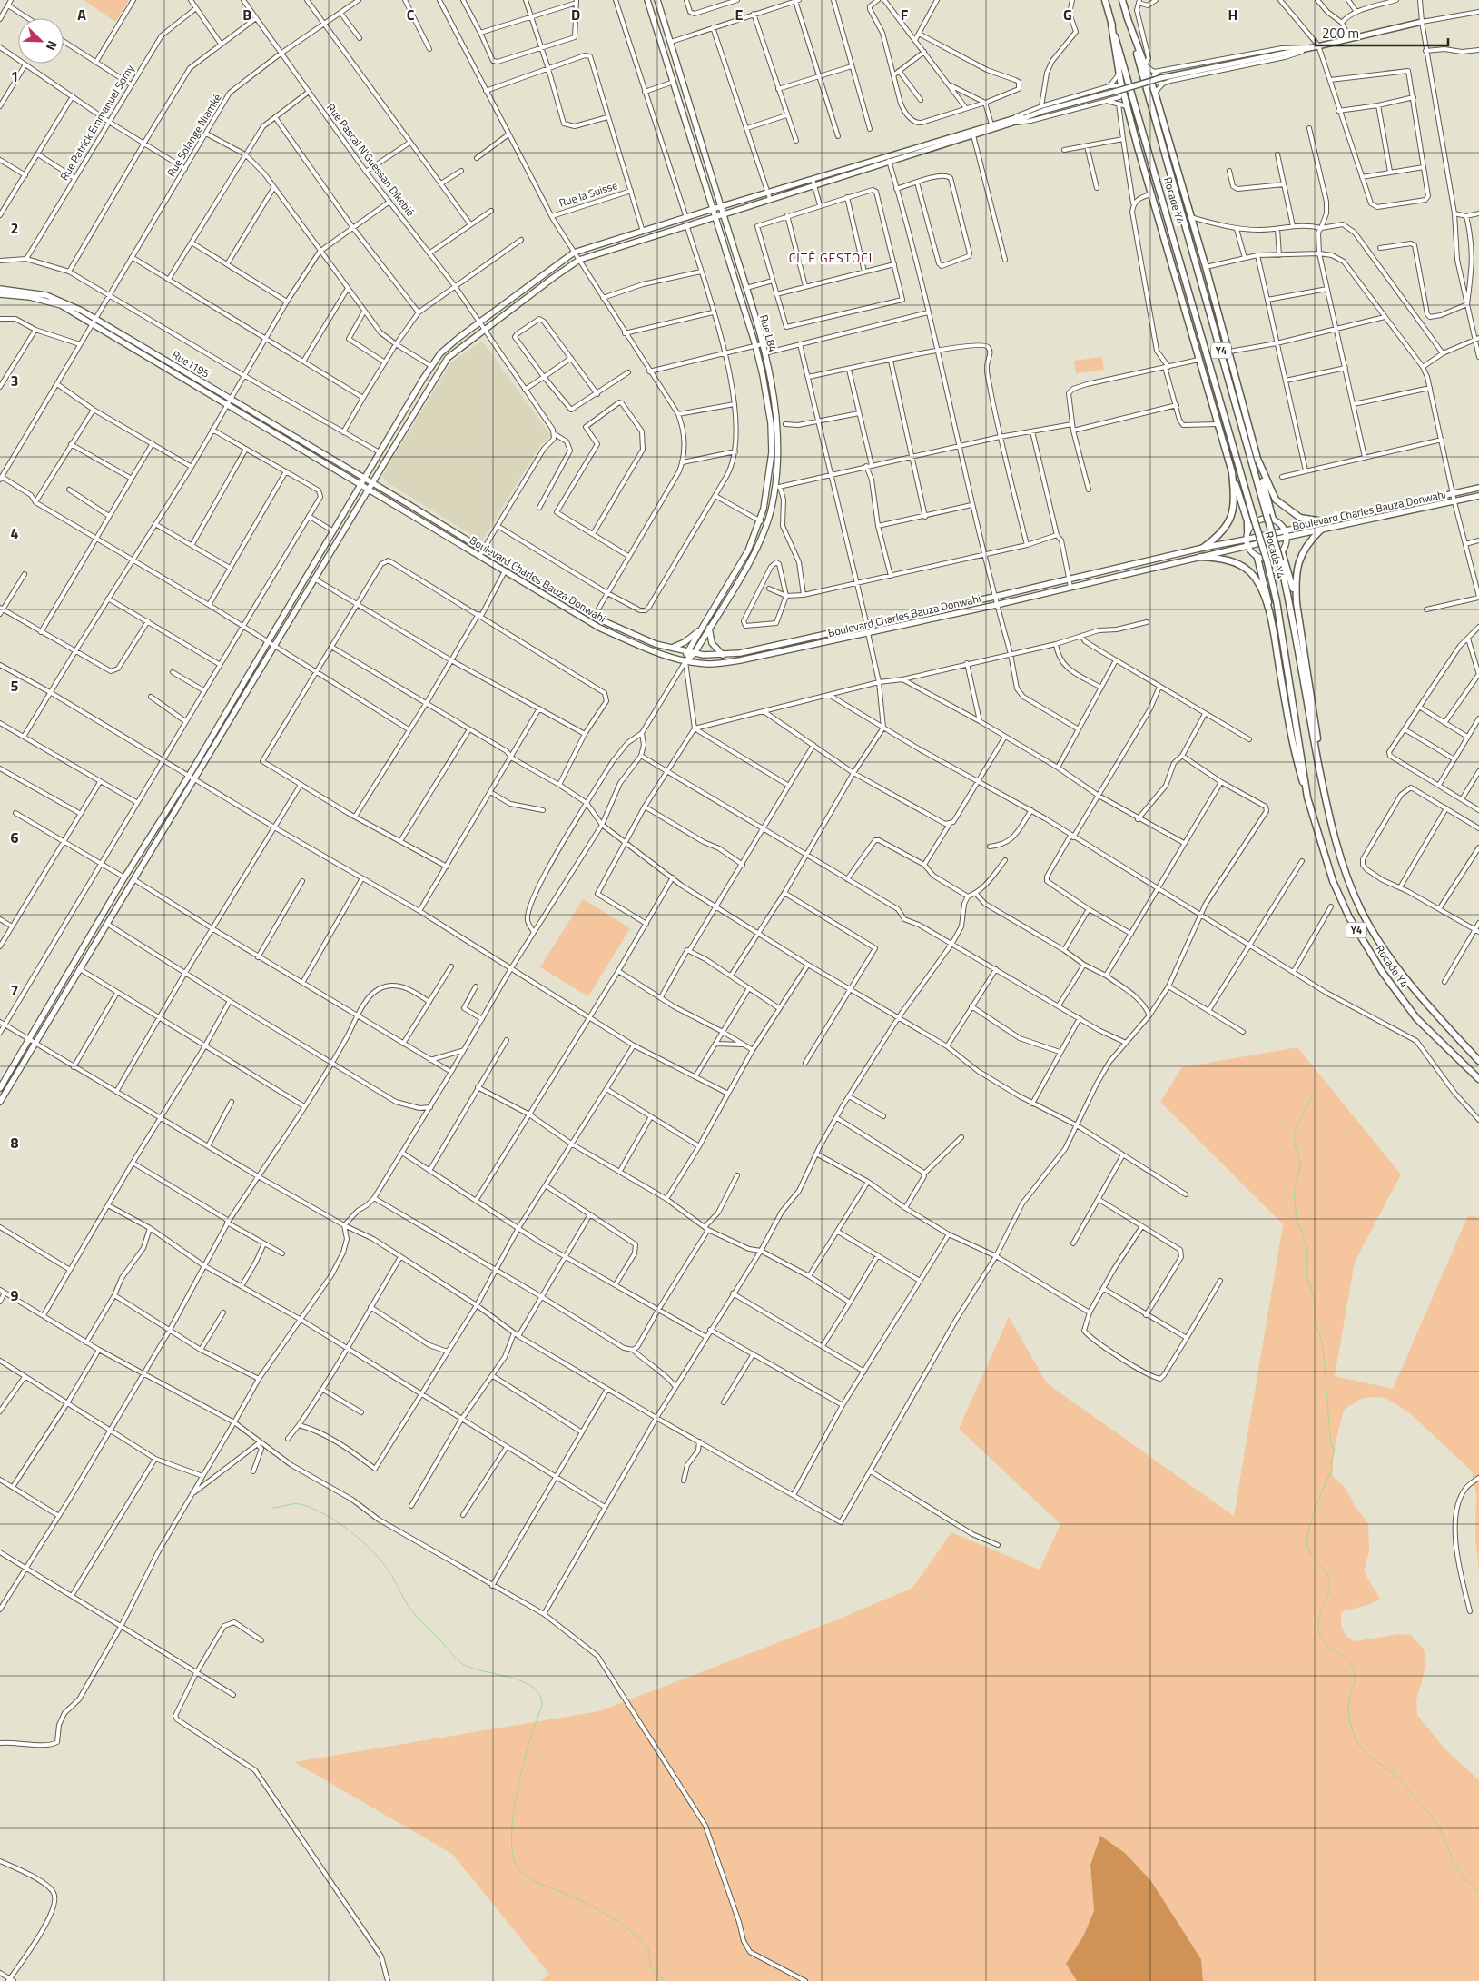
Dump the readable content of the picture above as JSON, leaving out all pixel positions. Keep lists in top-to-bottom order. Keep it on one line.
{"streets":{"highway":["Rocade Y4","Y4"],"main road":["Rue L84","Rue I195","Boulevard Charles Bauza Donwahi"],"street":["Rue Patrick Emmanuel Somy","Rue Solange Niamké","Rue Pascal N'Guessan Dikebié","Rue la Suisse"]},"crossings":[["Rue Solange Niamké","Rue Pascal N'Guessan Dikebié"],["Rue Solange Niamké","Rue I195"],["Rue L84","Boulevard Charles Bauza Donwahi"]],"districts":["CITÉ GESTOCI"],"scale_bar":"200 m","north":"bottom right","grid":{"columns":["A","B","C","D","E","F","G","H"],"rows":["1","2","3","4","5","6","7","8","9"]}}
